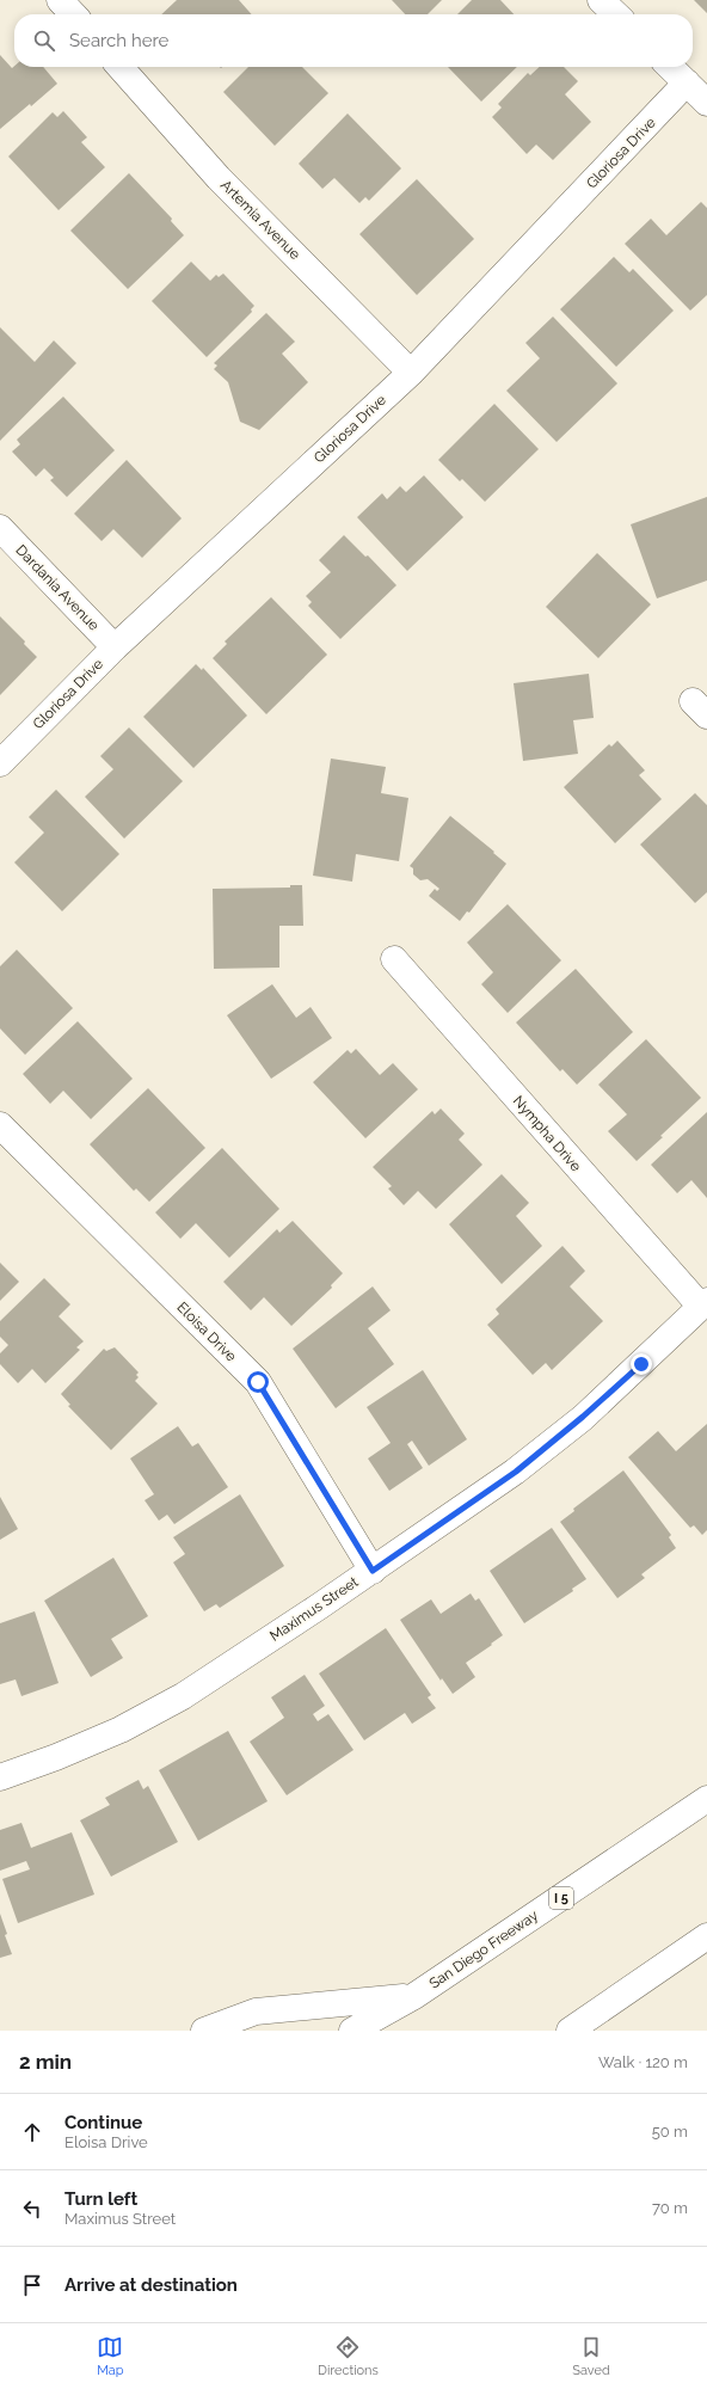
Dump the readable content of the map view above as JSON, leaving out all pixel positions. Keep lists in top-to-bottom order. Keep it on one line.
{"streets":{"main road":["Gloriosa Drive","Artemia Avenue","Dardania Avenue","Nympha Drive","Eloisa Drive","Maximus Street","I 5","San Diego Freeway"]},"crossings":[["Gloriosa Drive","Artemia Avenue"],["Gloriosa Drive","Dardania Avenue"],["Nympha Drive","Maximus Street"],["Eloisa Drive","Maximus Street"]],"page":{"search":"Search here","heading":["2 min","Walk · 120 m"],"list":[["Continue","Eloisa Drive","50 m"],["Turn left","Maximus Street","70 m"],"Arrive at destination"],"nav":["Map","Directions","Saved"]}}
